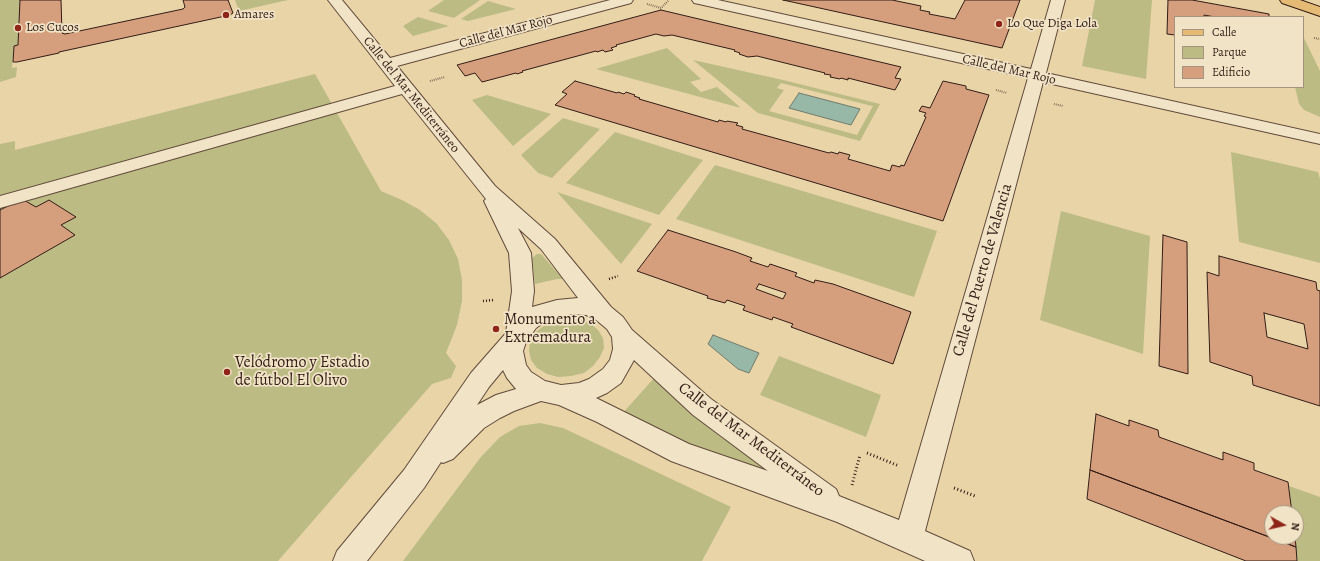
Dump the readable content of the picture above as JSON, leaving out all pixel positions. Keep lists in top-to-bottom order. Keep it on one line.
{"streets":{"street":["Calle del Mar Rojo","Calle del Mar Mediterráneo","Calle del Puerto de Valencia"]},"crossings":[["Calle del Mar Rojo","Calle del Mar Mediterráneo"],["Calle del Mar Rojo","Calle del Puerto de Valencia"],["Calle del Mar Mediterráneo","Calle del Puerto de Valencia"]],"places":["Amares","Lo Que Diga Lola","Los Cucos","Monumento a Extremadura","Velódromo y Estadio de fútbol El Olivo"],"legend":["Calle","Parque","Edificio"],"north":"right"}
